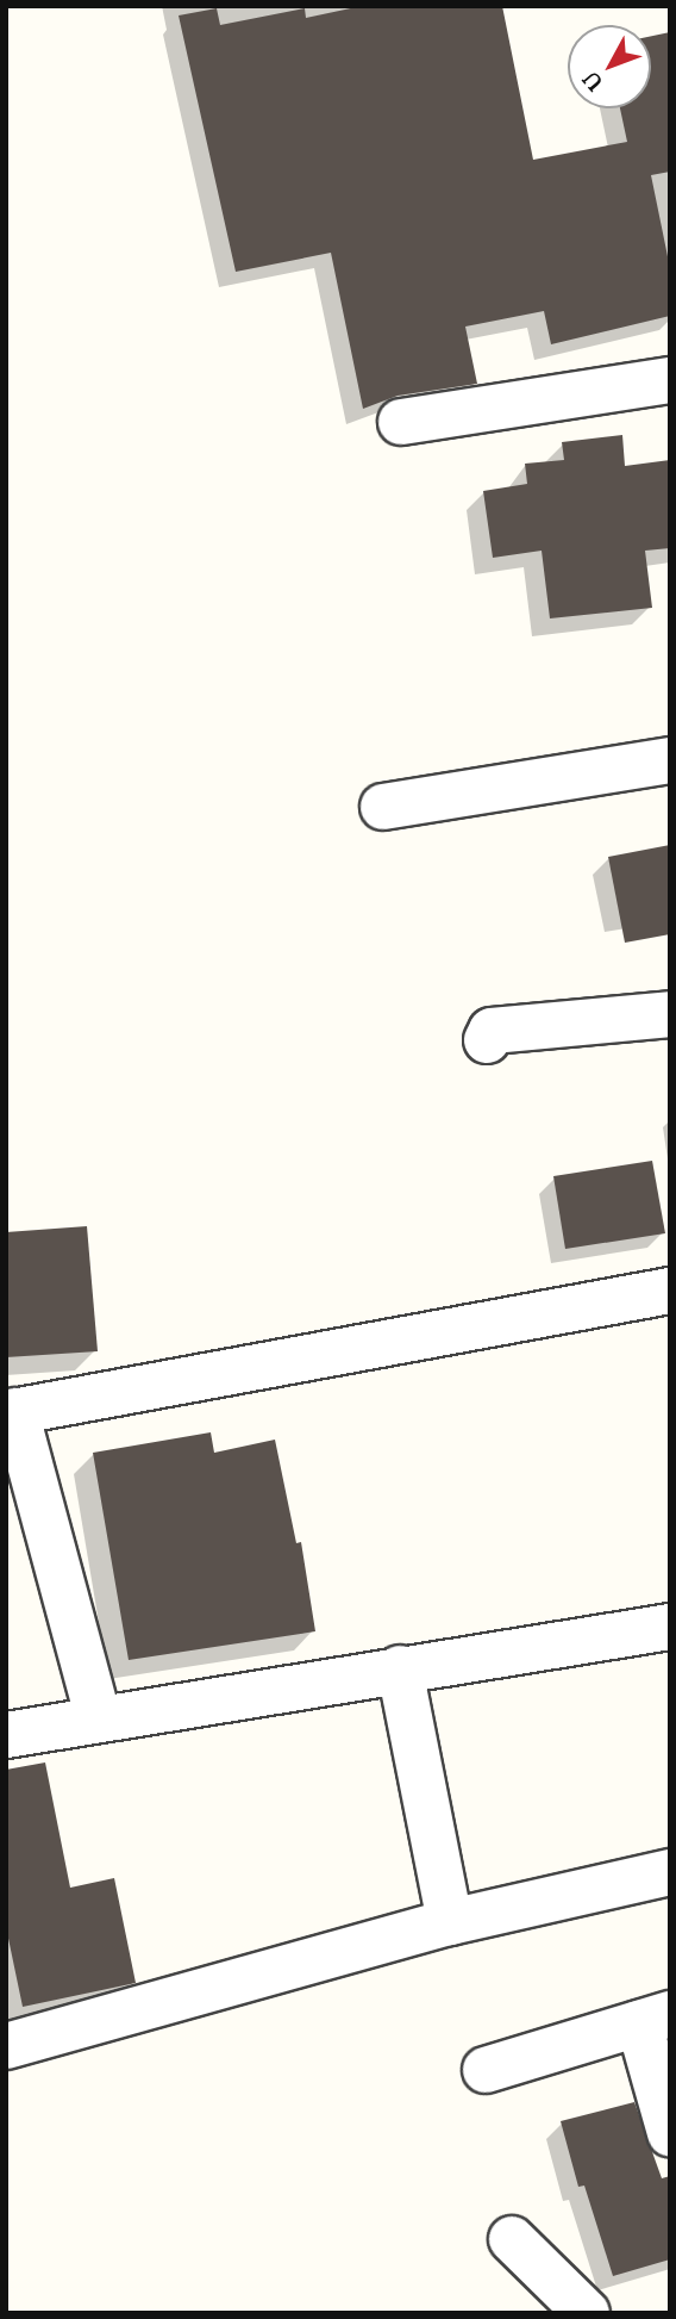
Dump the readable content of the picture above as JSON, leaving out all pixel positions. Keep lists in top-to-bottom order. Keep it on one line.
{"north":"bottom left"}
